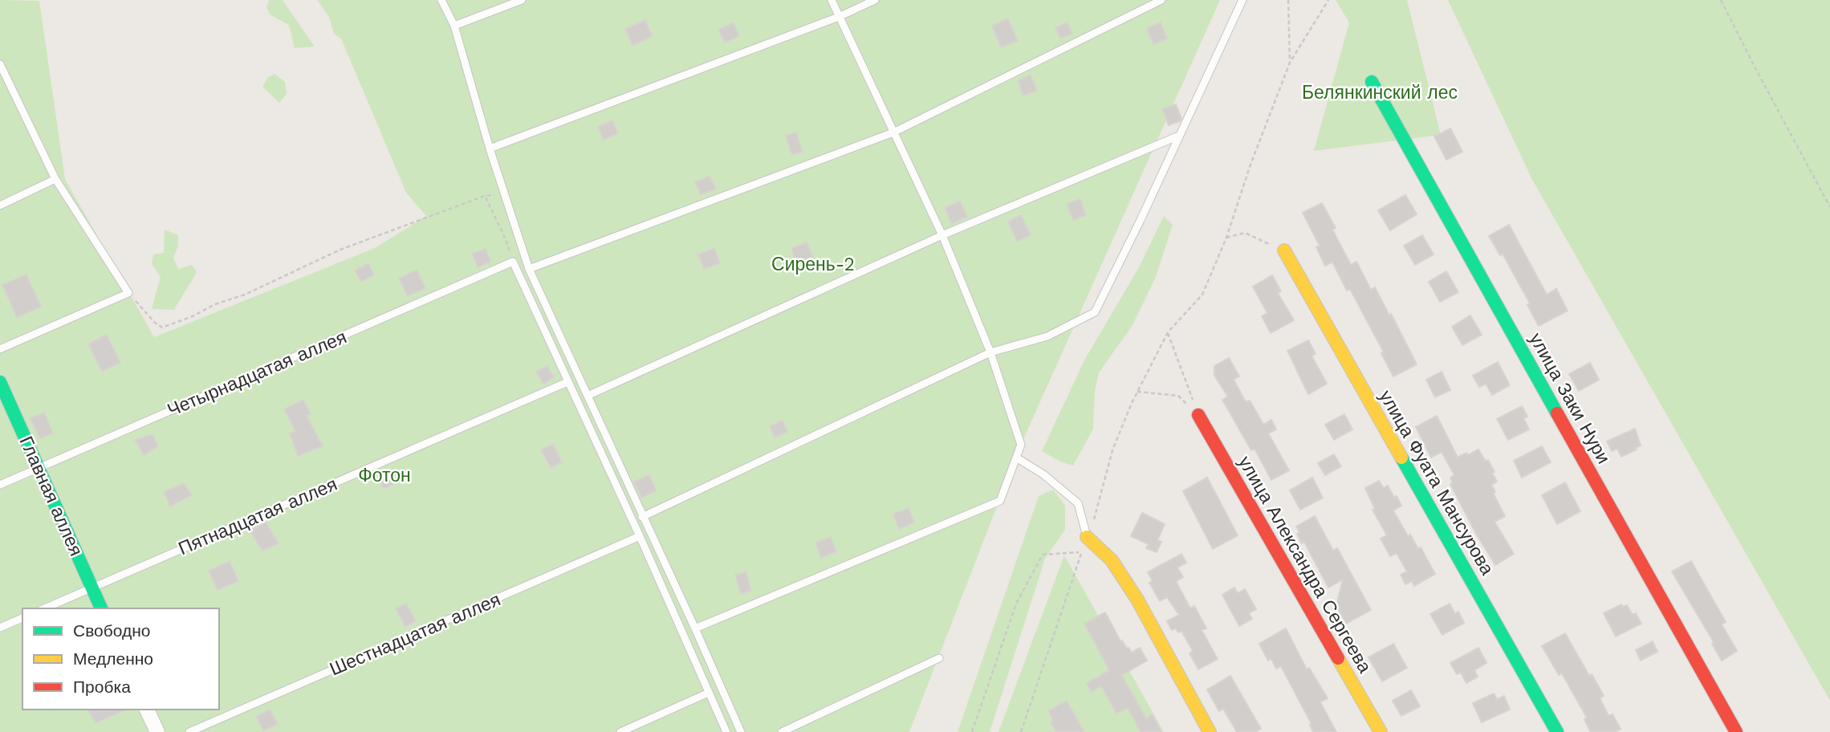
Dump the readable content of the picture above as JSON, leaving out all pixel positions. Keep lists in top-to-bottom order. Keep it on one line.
{"streets":{"street":["улица Заки Нури","улица Фуата Мансурова","Главная аллея","улица Александра Сергеева"],"lane":["Четырнадцатая аллея","Пятнадцатая аллея","Шестнадцатая аллея"]},"crossings":[["Четырнадцатая аллея","Главная аллея"],["Главная аллея","Пятнадцатая аллея"]],"parks":["Белянкинский лес","Сирень-2","Фотон"],"legend":["Свободно","Медленно","Пробка"]}
